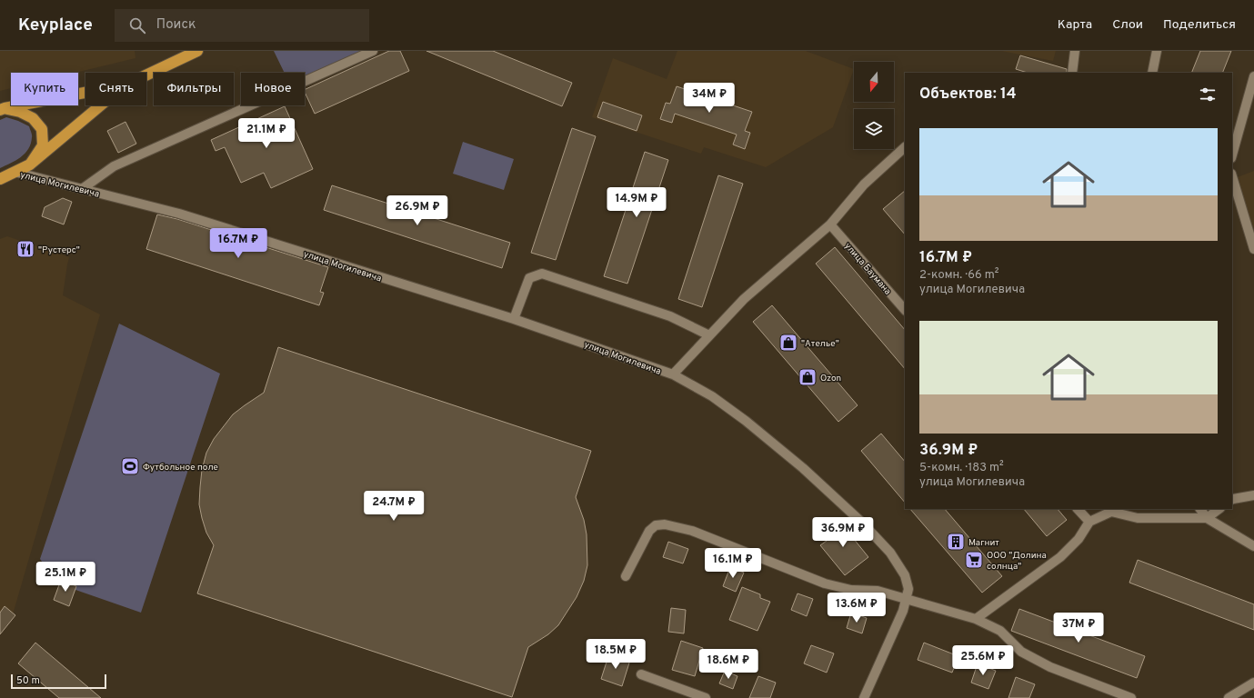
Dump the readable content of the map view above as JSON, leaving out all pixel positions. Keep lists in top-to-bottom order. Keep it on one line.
{"streets":{"street":["улица Могилевича","улица Баумана"]},"places":{"restaurant":["\"Рустерс\""],"shop":["\"Ателье\"","Ozon"],"sports":["Футбольное поле"],"building":["Магнит"],"supermarket":["ООО \"Долина солнца\""]},"scale_bar":"50 m","north":"bottom","page":{"header":"Keyplace","search":"Поиск","nav":["Карта","Слои","Поделиться"],"chip":["Купить","Снять","Фильтры","Новое"],"heading":"Объектов: 14","price":["34M ₽","21.1M ₽","14.9M ₽","26.9M ₽","16.7M ₽","24.7M ₽","36.9M ₽","16.1M ₽","25.1M ₽","13.6M ₽","37M ₽","18.5M ₽","25.6M ₽","18.6M ₽"],"list":[{"name":"16.7M ₽","note":"2-комн. · 66 m² · улица Могилевича"},{"name":"36.9M ₽","note":"5-комн. · 183 m² · улица Могилевича"}],"scale":"50 m"}}
